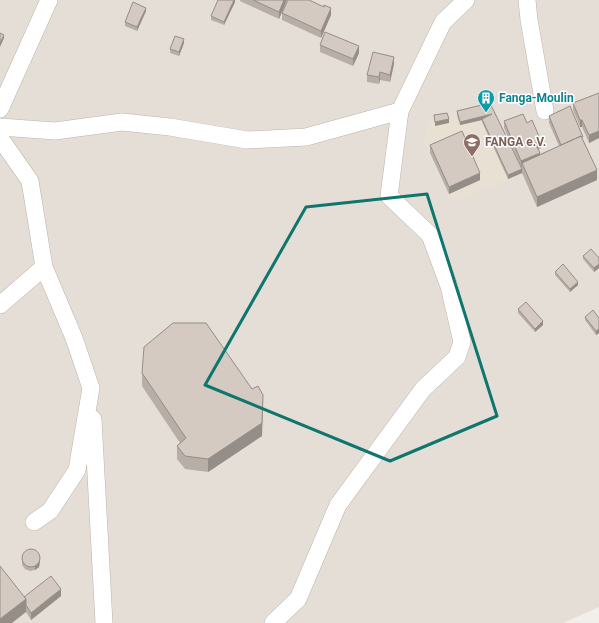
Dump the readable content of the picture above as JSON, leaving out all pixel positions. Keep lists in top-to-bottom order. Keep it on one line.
{"places":{"building":["Fanga-Moulin"],"school or university":["FANGA e.V."]}}
